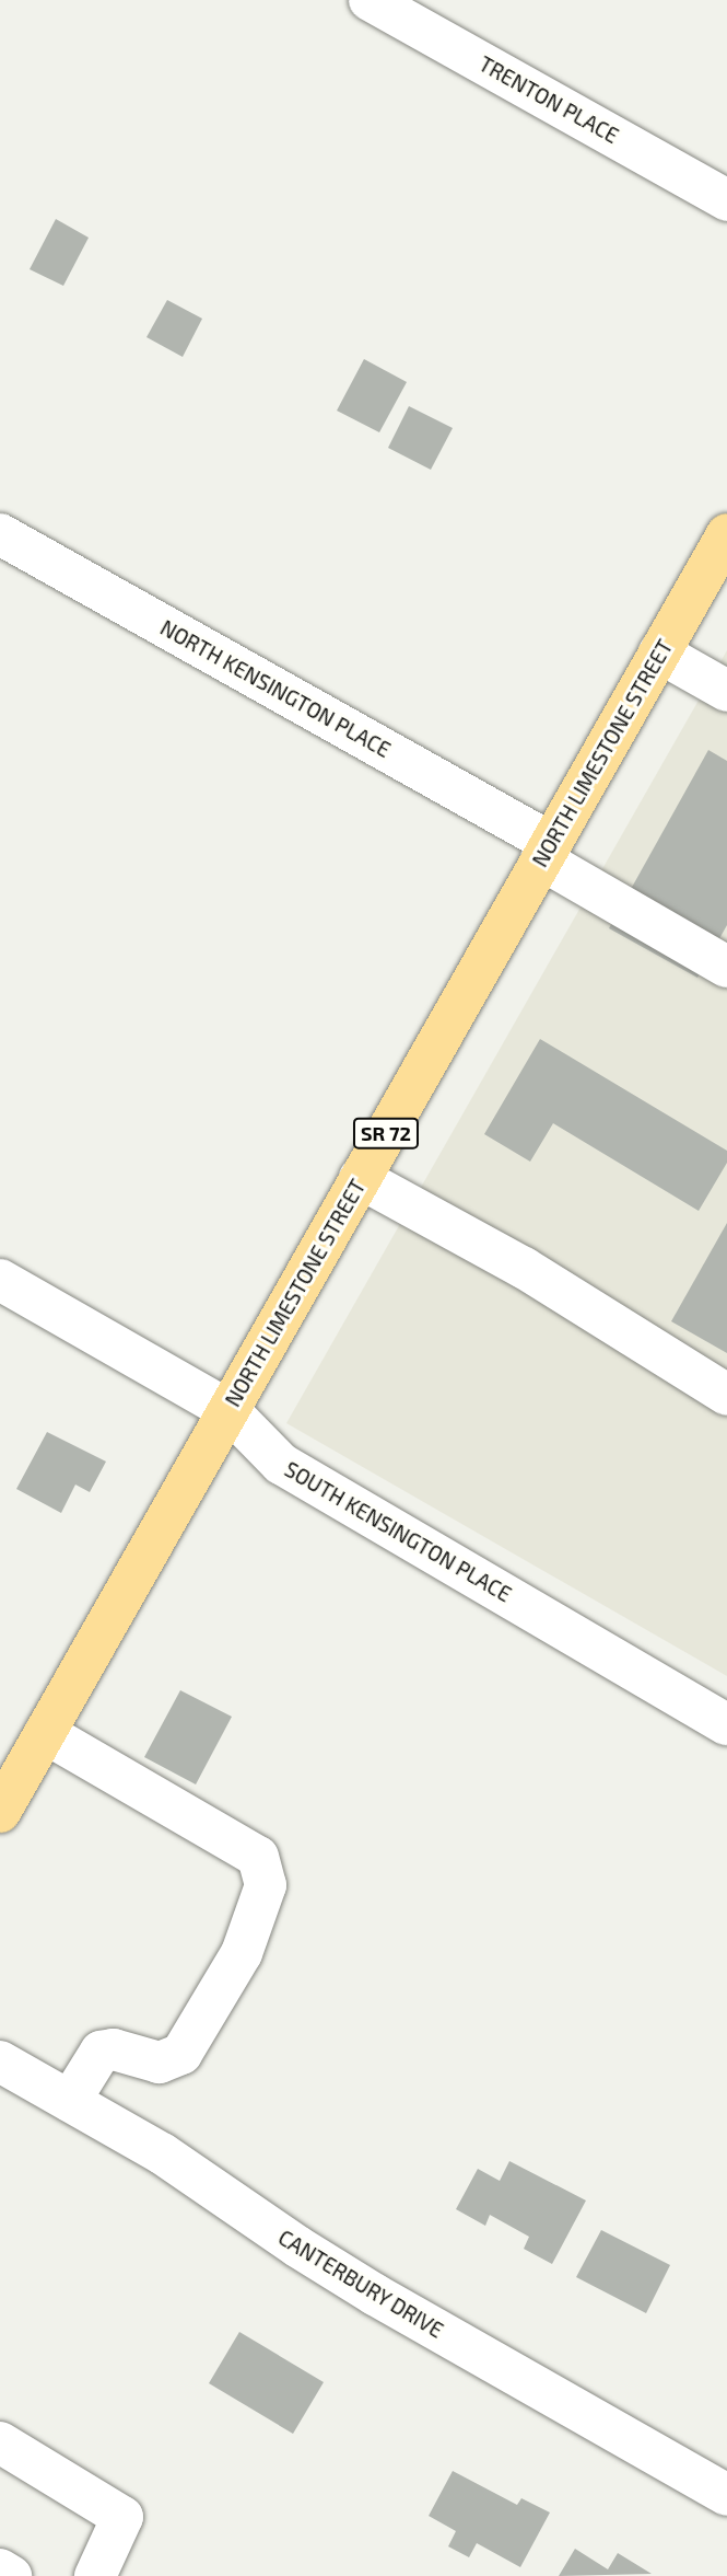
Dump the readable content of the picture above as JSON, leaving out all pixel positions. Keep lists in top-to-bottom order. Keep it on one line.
{"streets":{"main road":["NORTH LIMESTONE STREET","SR 72"],"street":["TRENTON PLACE","NORTH KENSINGTON PLACE","SOUTH KENSINGTON PLACE","CANTERBURY DRIVE"]},"crossings":[["NORTH KENSINGTON PLACE","NORTH LIMESTONE STREET"],["NORTH LIMESTONE STREET","SOUTH KENSINGTON PLACE"]]}
